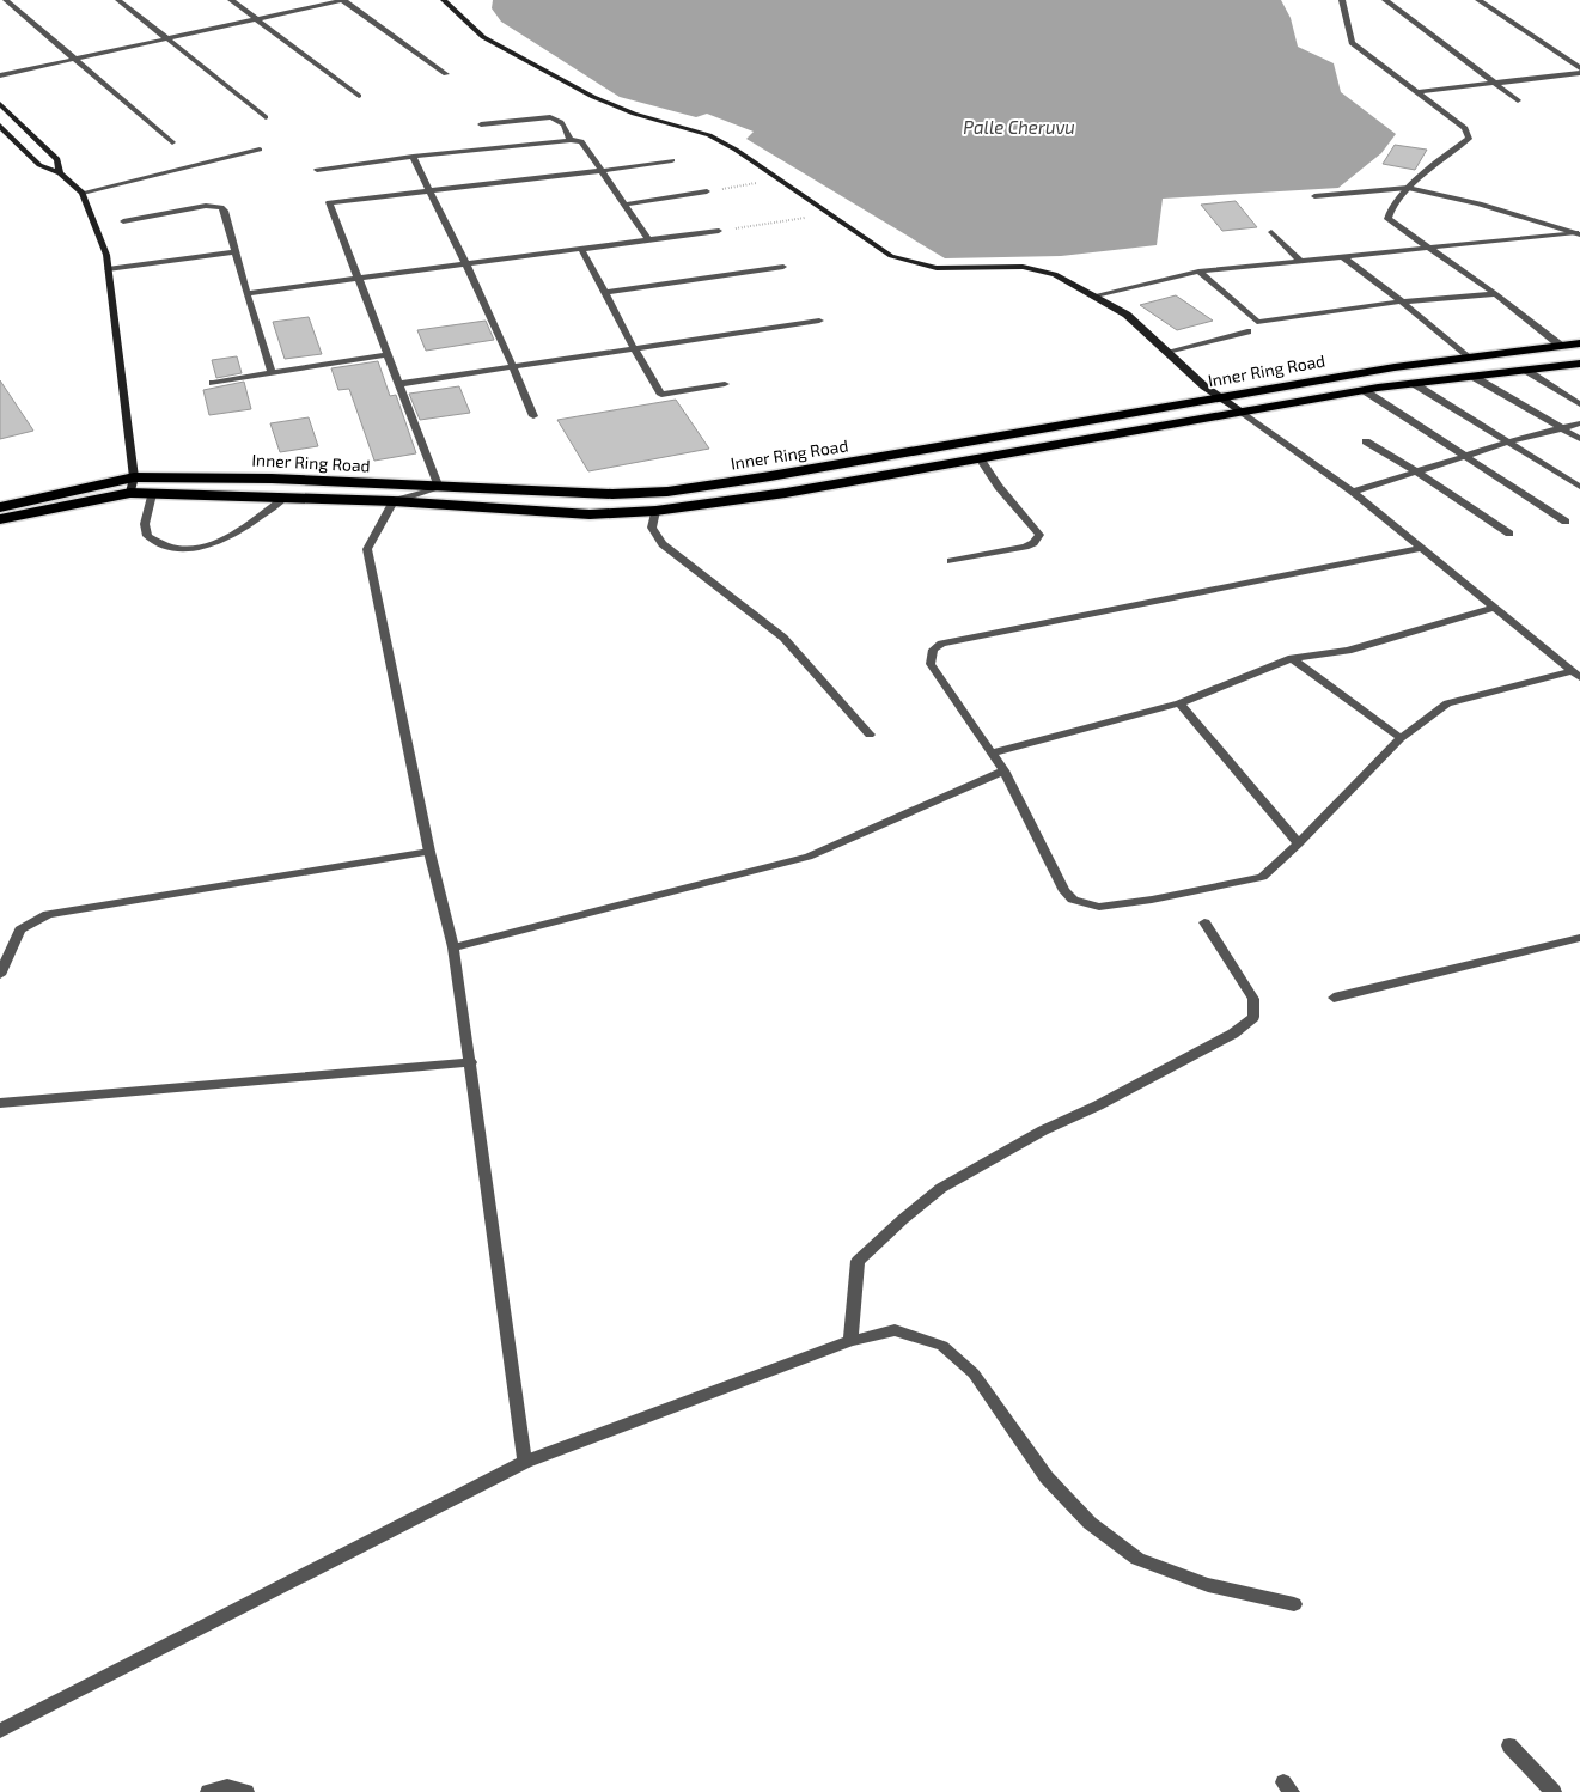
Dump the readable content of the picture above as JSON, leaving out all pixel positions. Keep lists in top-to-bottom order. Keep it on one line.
{"streets":{"highway":["Inner Ring Road"]},"water":["Palle Cheruvu"]}
